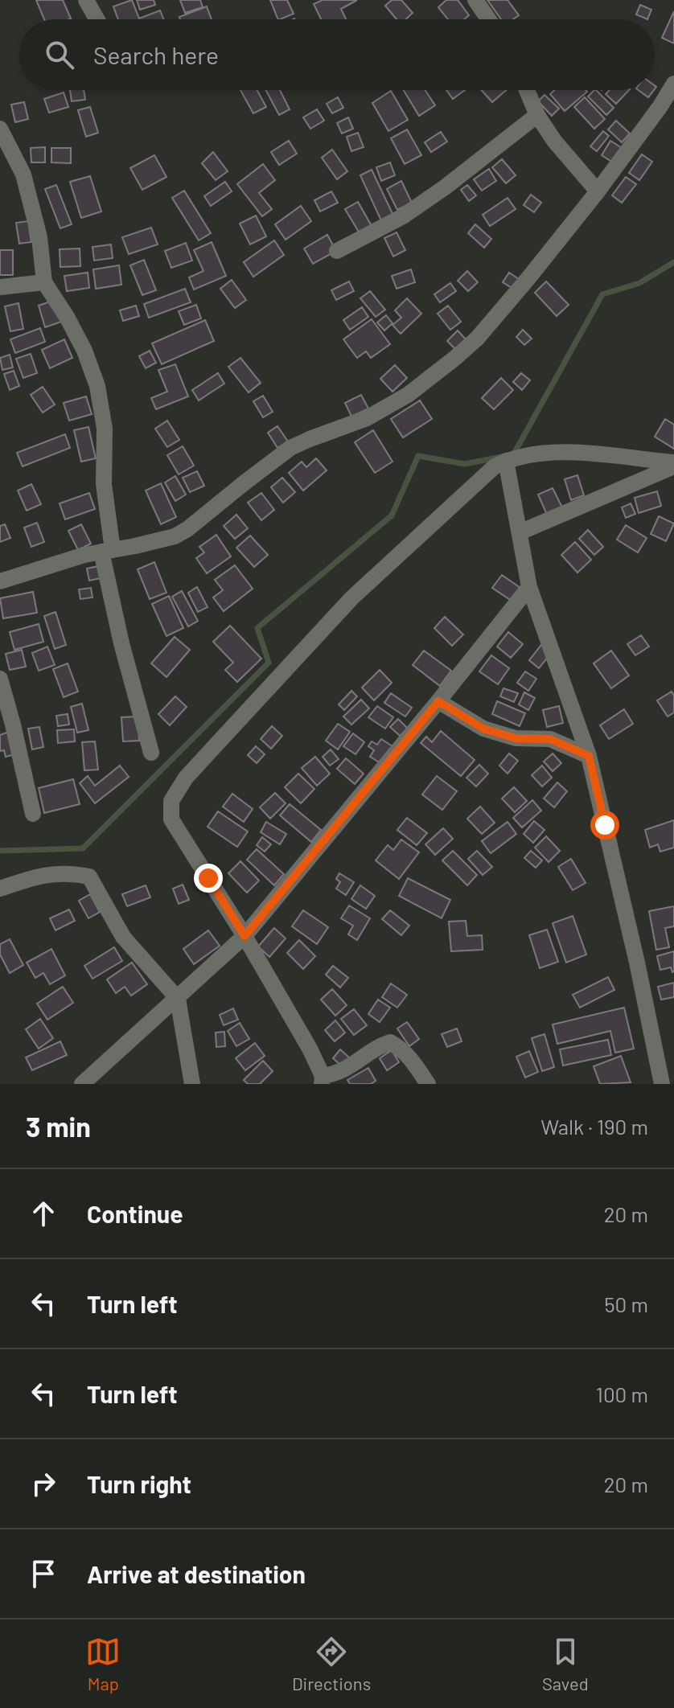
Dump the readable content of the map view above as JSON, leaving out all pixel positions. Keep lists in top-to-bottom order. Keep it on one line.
{"page":{"search":"Search here","heading":["3 min","Walk · 190 m"],"list":[["Continue","20 m"],["Turn left","50 m"],["Turn left","100 m"],["Turn right","20 m"],"Arrive at destination"],"nav":["Map","Directions","Saved"]}}
